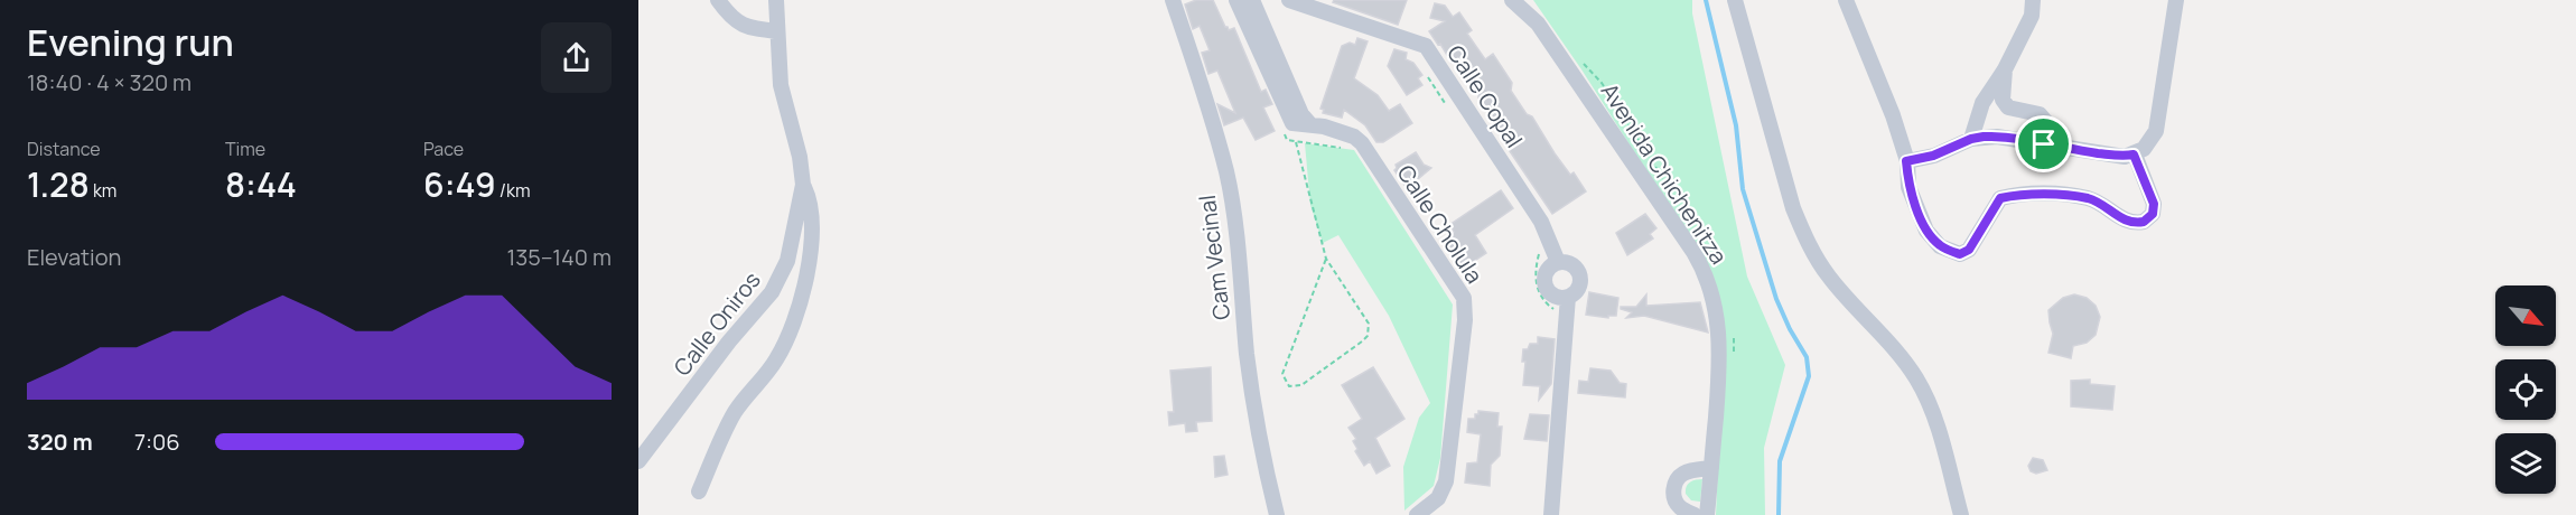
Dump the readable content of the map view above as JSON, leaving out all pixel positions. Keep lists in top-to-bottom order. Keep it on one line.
{"streets":{"street":["Calle Copal","Avenida Chichenitza","Calle Cholula","Cam Vecinal","Calle Oniros"]},"north":"bottom right","page":{"heading":["Evening run","18:40 · 4 × 320 m"],"stats":[["Distance","1.28 km"],["Time","8:44"],["Pace","6:49 /km"]],"chart":["Elevation","135–140 m"],"list":[{"name":"320 m","note":"7:06"}]}}
